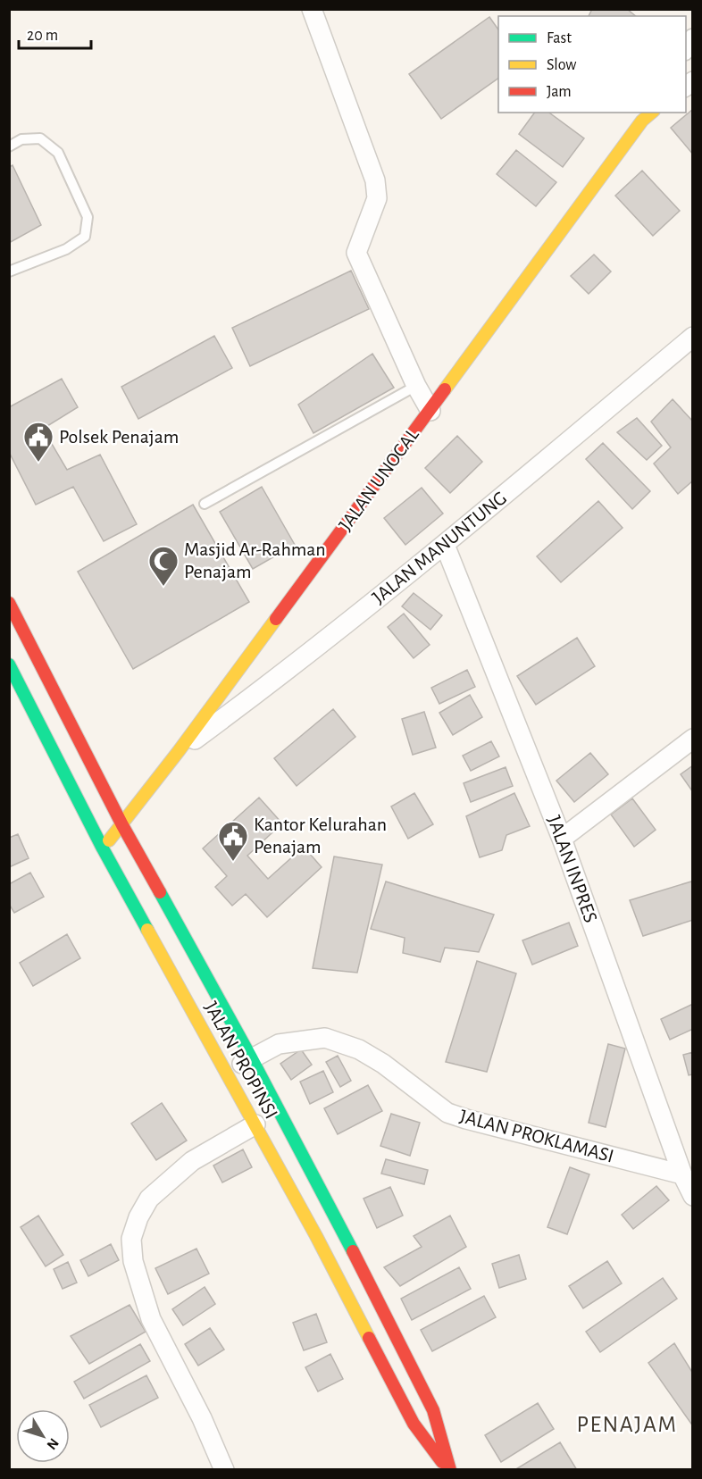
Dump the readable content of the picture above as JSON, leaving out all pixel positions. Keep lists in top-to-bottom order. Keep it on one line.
{"streets":{"main road":["JALAN UNOCAL","JALAN PROPINSI"],"street":["JALAN MANUNTUNG","JALAN INPRES","JALAN PROKLAMASI"]},"crossings":[["JALAN UNOCAL","JALAN MANUNTUNG"],["JALAN UNOCAL","JALAN PROPINSI"],["JALAN MANUNTUNG","JALAN INPRES"],["JALAN INPRES","JALAN PROKLAMASI"],["JALAN PROPINSI","JALAN PROKLAMASI"]],"districts":["PENAJAM"],"places":{"public building":["Polsek Penajam","Kantor Kelurahan Penajam"],"mosque":["Masjid Ar-Rahman Penajam"]},"legend":["Fast","Slow","Jam"],"scale_bar":"20 m","north":"bottom right"}
